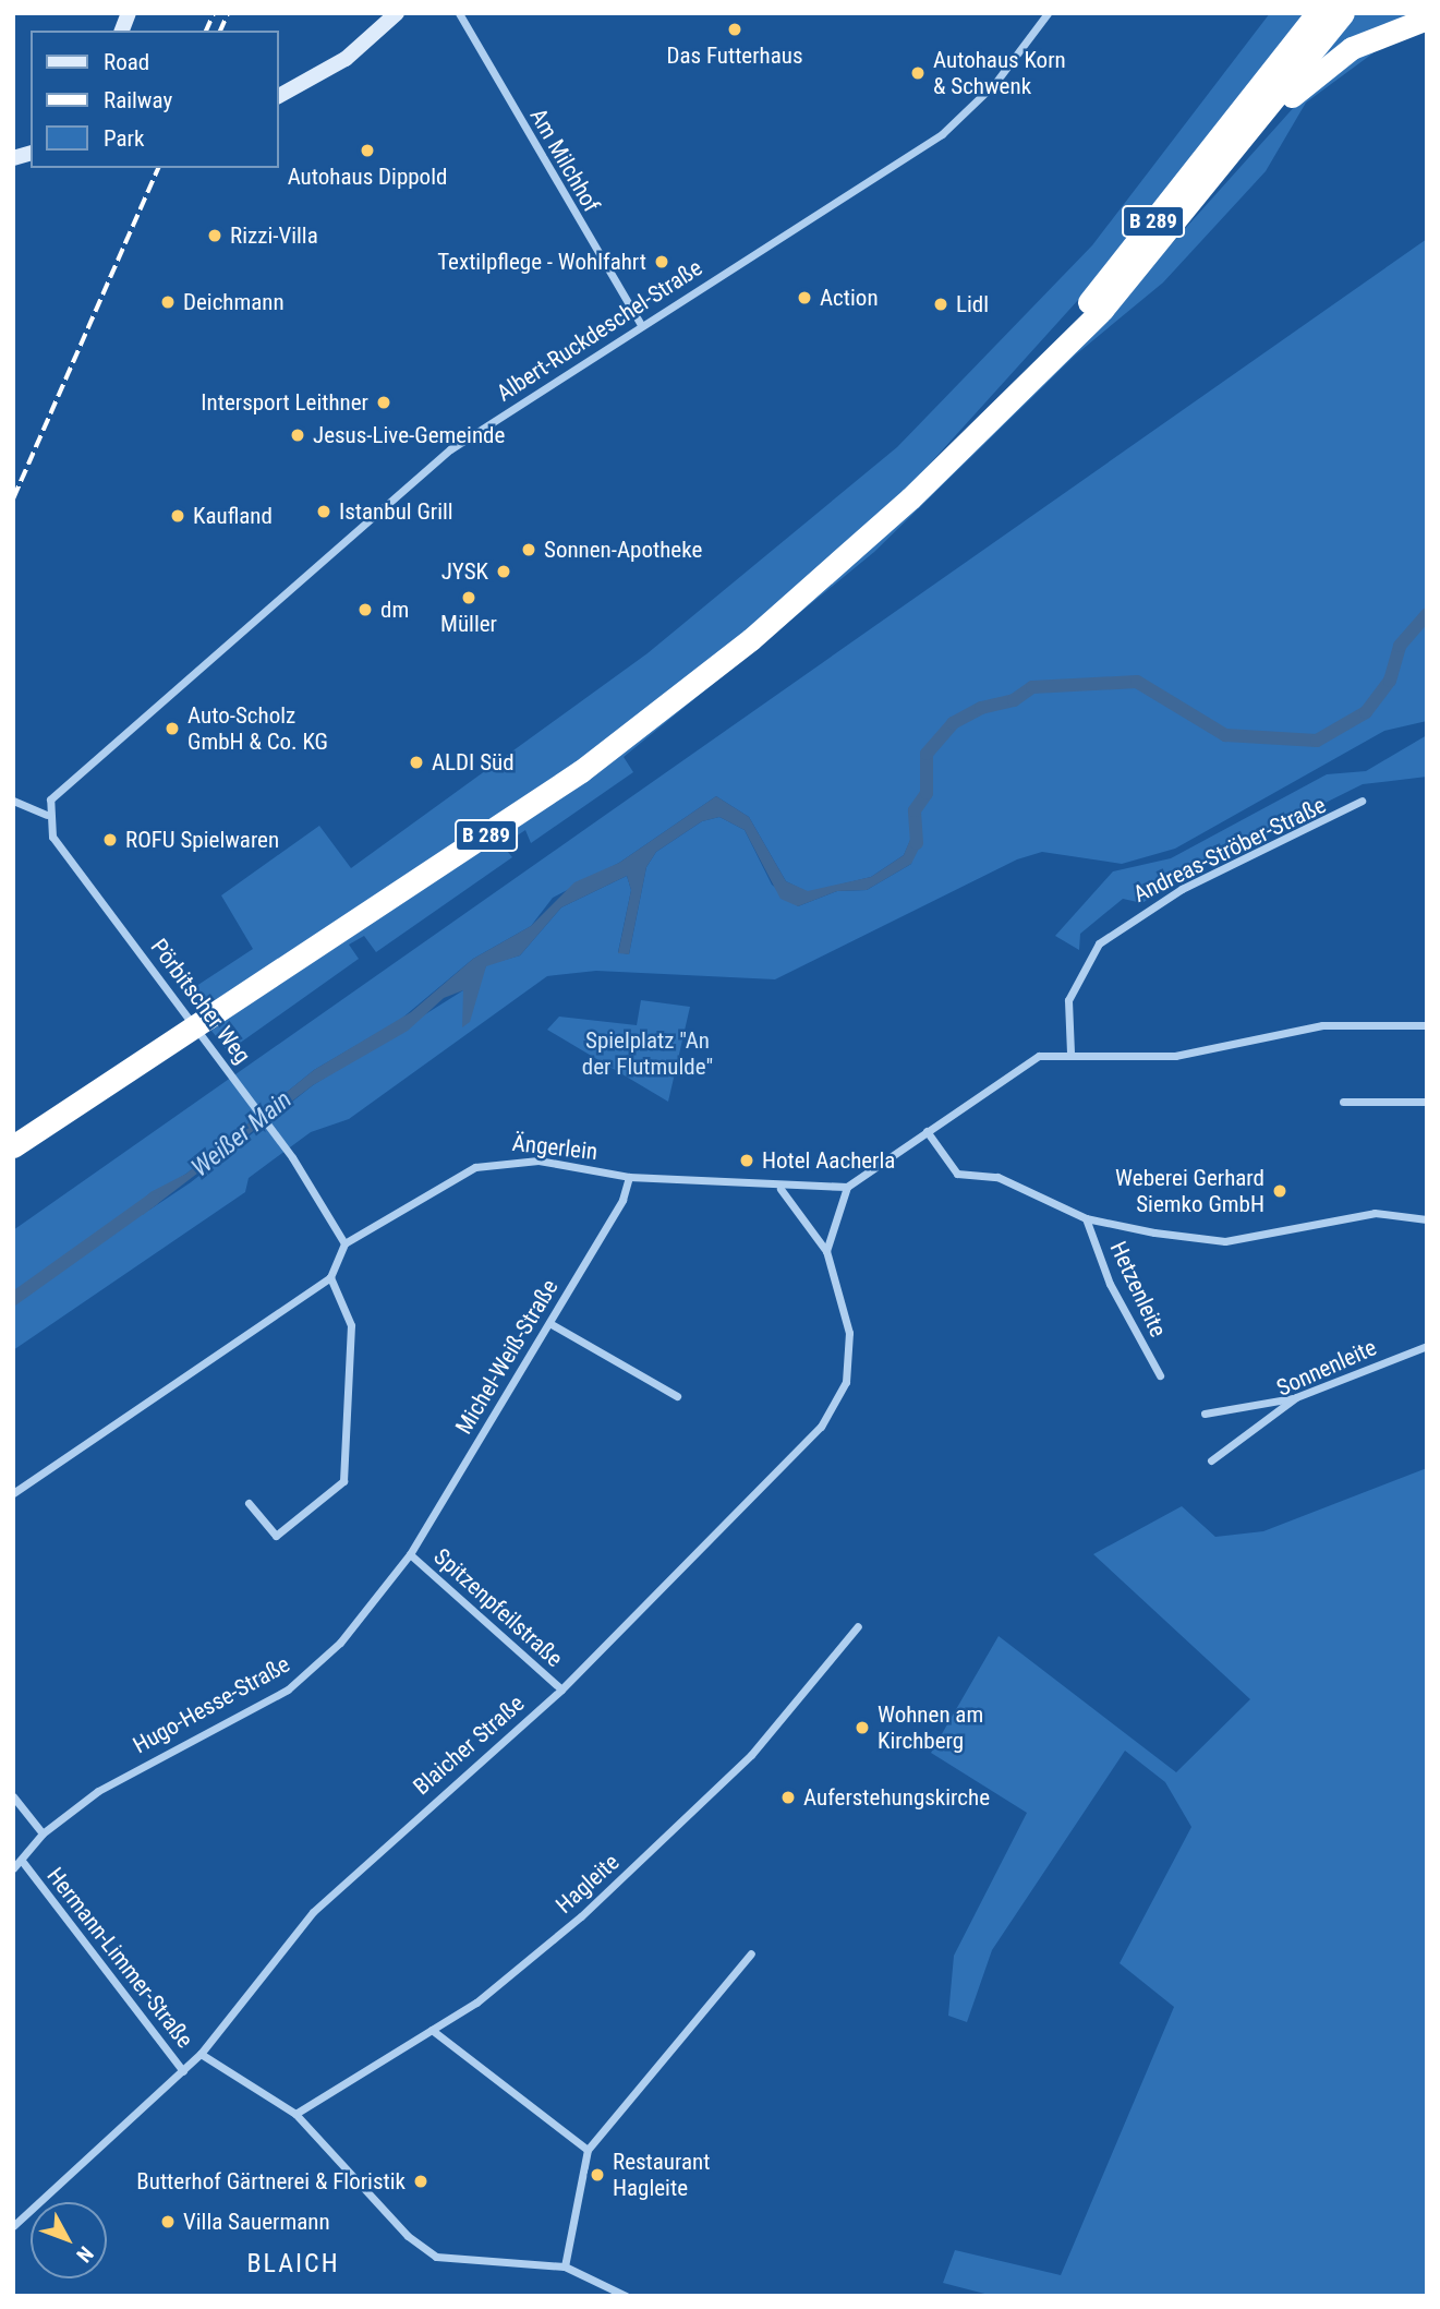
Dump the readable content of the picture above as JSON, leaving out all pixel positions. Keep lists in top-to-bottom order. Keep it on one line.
{"streets":{"highway":["B 289"],"street":["Am Milchhof","Albert-Ruckdeschel-Straße","Andreas-Ströber-Straße","Pörbitscher Weg","Ängerlein","Hetzenleite","Michel-Weiß-Straße","Sonnenleite","Spitzenpfeilstraße","Hugo-Hesse-Straße","Blaicher Straße","Hagleite","Hermann-Limmer-Straße"]},"crossings":[["Am Milchhof","Albert-Ruckdeschel-Straße"],["Albert-Ruckdeschel-Straße","Pörbitscher Weg"],["Pörbitscher Weg","Ängerlein"],["Ängerlein","Michel-Weiß-Straße"],["Michel-Weiß-Straße","Spitzenpfeilstraße"],["Michel-Weiß-Straße","Hugo-Hesse-Straße"],["Spitzenpfeilstraße","Hugo-Hesse-Straße"],["Spitzenpfeilstraße","Blaicher Straße"],["Hugo-Hesse-Straße","Hermann-Limmer-Straße"],["Blaicher Straße","Hermann-Limmer-Straße"]],"districts":["BLAICH"],"water":["Weißer Main"],"parks":["Spielplatz \"An der Flutmulde\""],"places":["Das Futterhaus","Autohaus Korn & Schwenk","Autohaus Dippold","Rizzi-Villa","Textilpflege - Wohlfahrt","Action","Deichmann","Lidl","Intersport Leithner","Jesus-Live-Gemeinde","Istanbul Grill","Kaufland","Sonnen-Apotheke","JYSK","Müller","dm","Auto-Scholz GmbH & Co. KG","ALDI Süd","ROFU Spielwaren","Hotel Aacherla","Weberei Gerhard Siemko GmbH","Wohnen am Kirchberg","Auferstehungskirche","Restaurant Hagleite","Butterhof Gärtnerei & Floristik","Villa Sauermann"],"legend":["Road","Railway","Park"],"north":"bottom right"}
